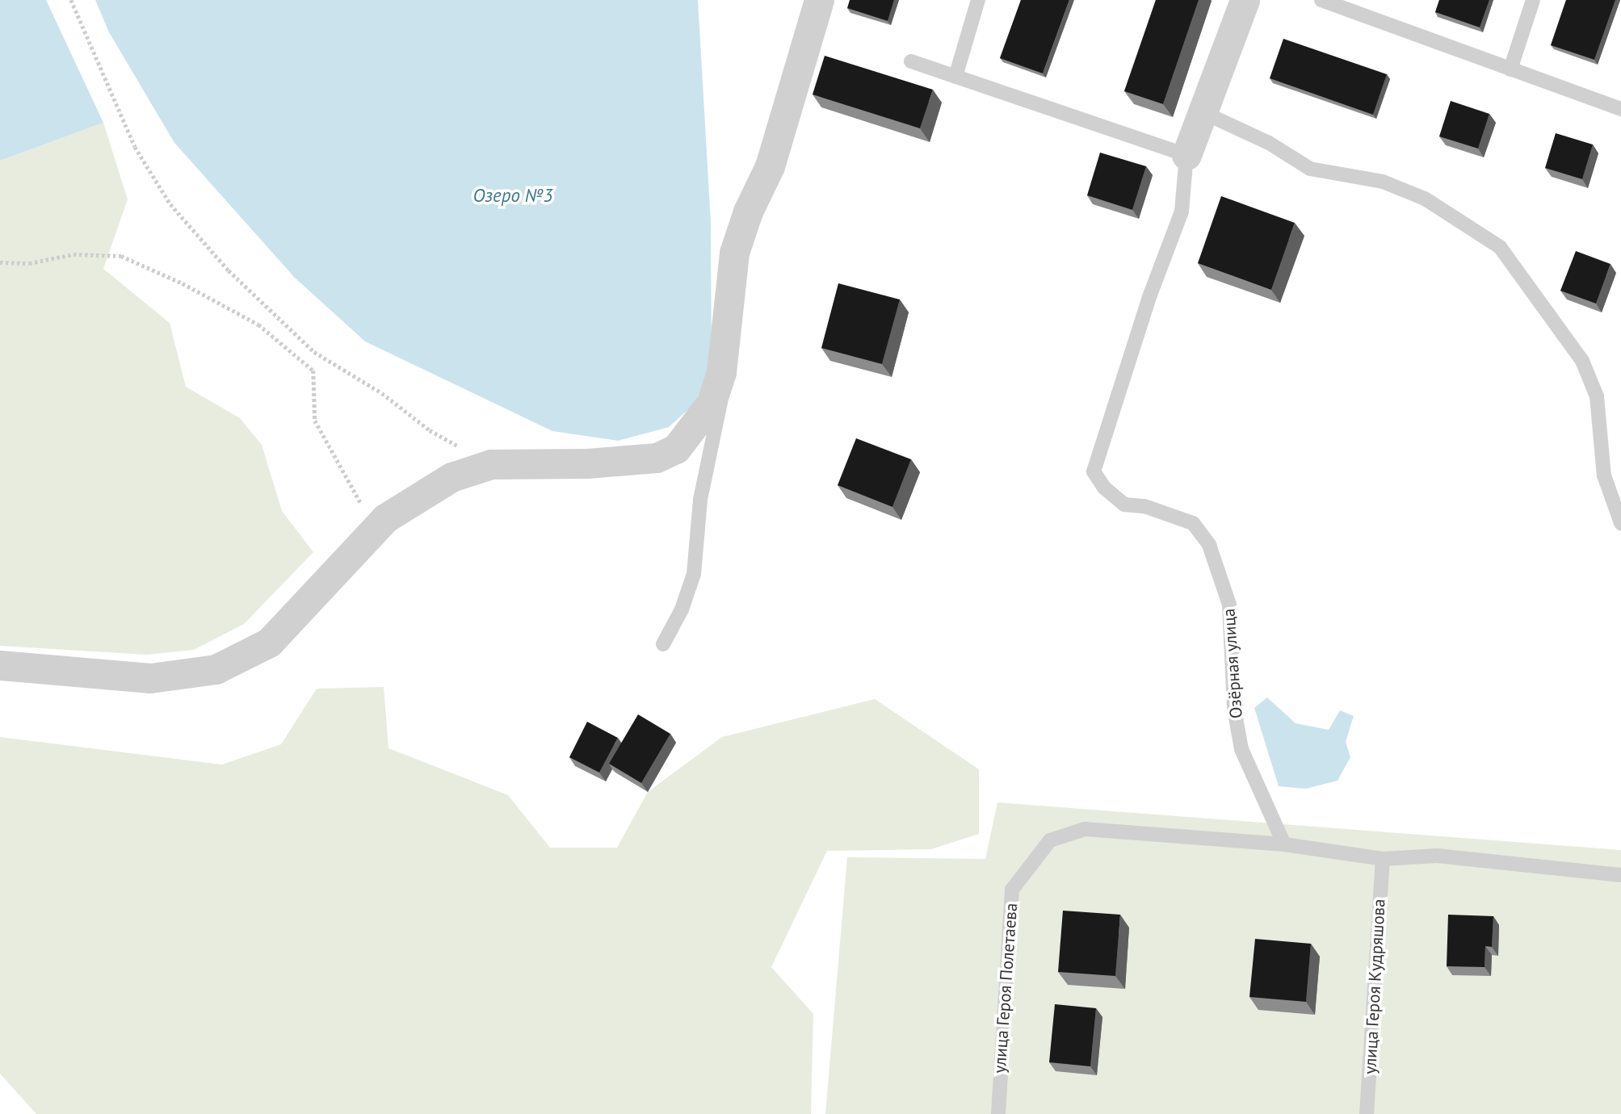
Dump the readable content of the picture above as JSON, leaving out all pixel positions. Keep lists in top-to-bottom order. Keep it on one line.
{"streets":{"lane":["Озёрная улица","улица Героя Кудряшова","улица Героя Полетаева"]},"crossings":[["Озёрная улица","улица Героя Полетаева"]],"water":["Озеро №3"]}
